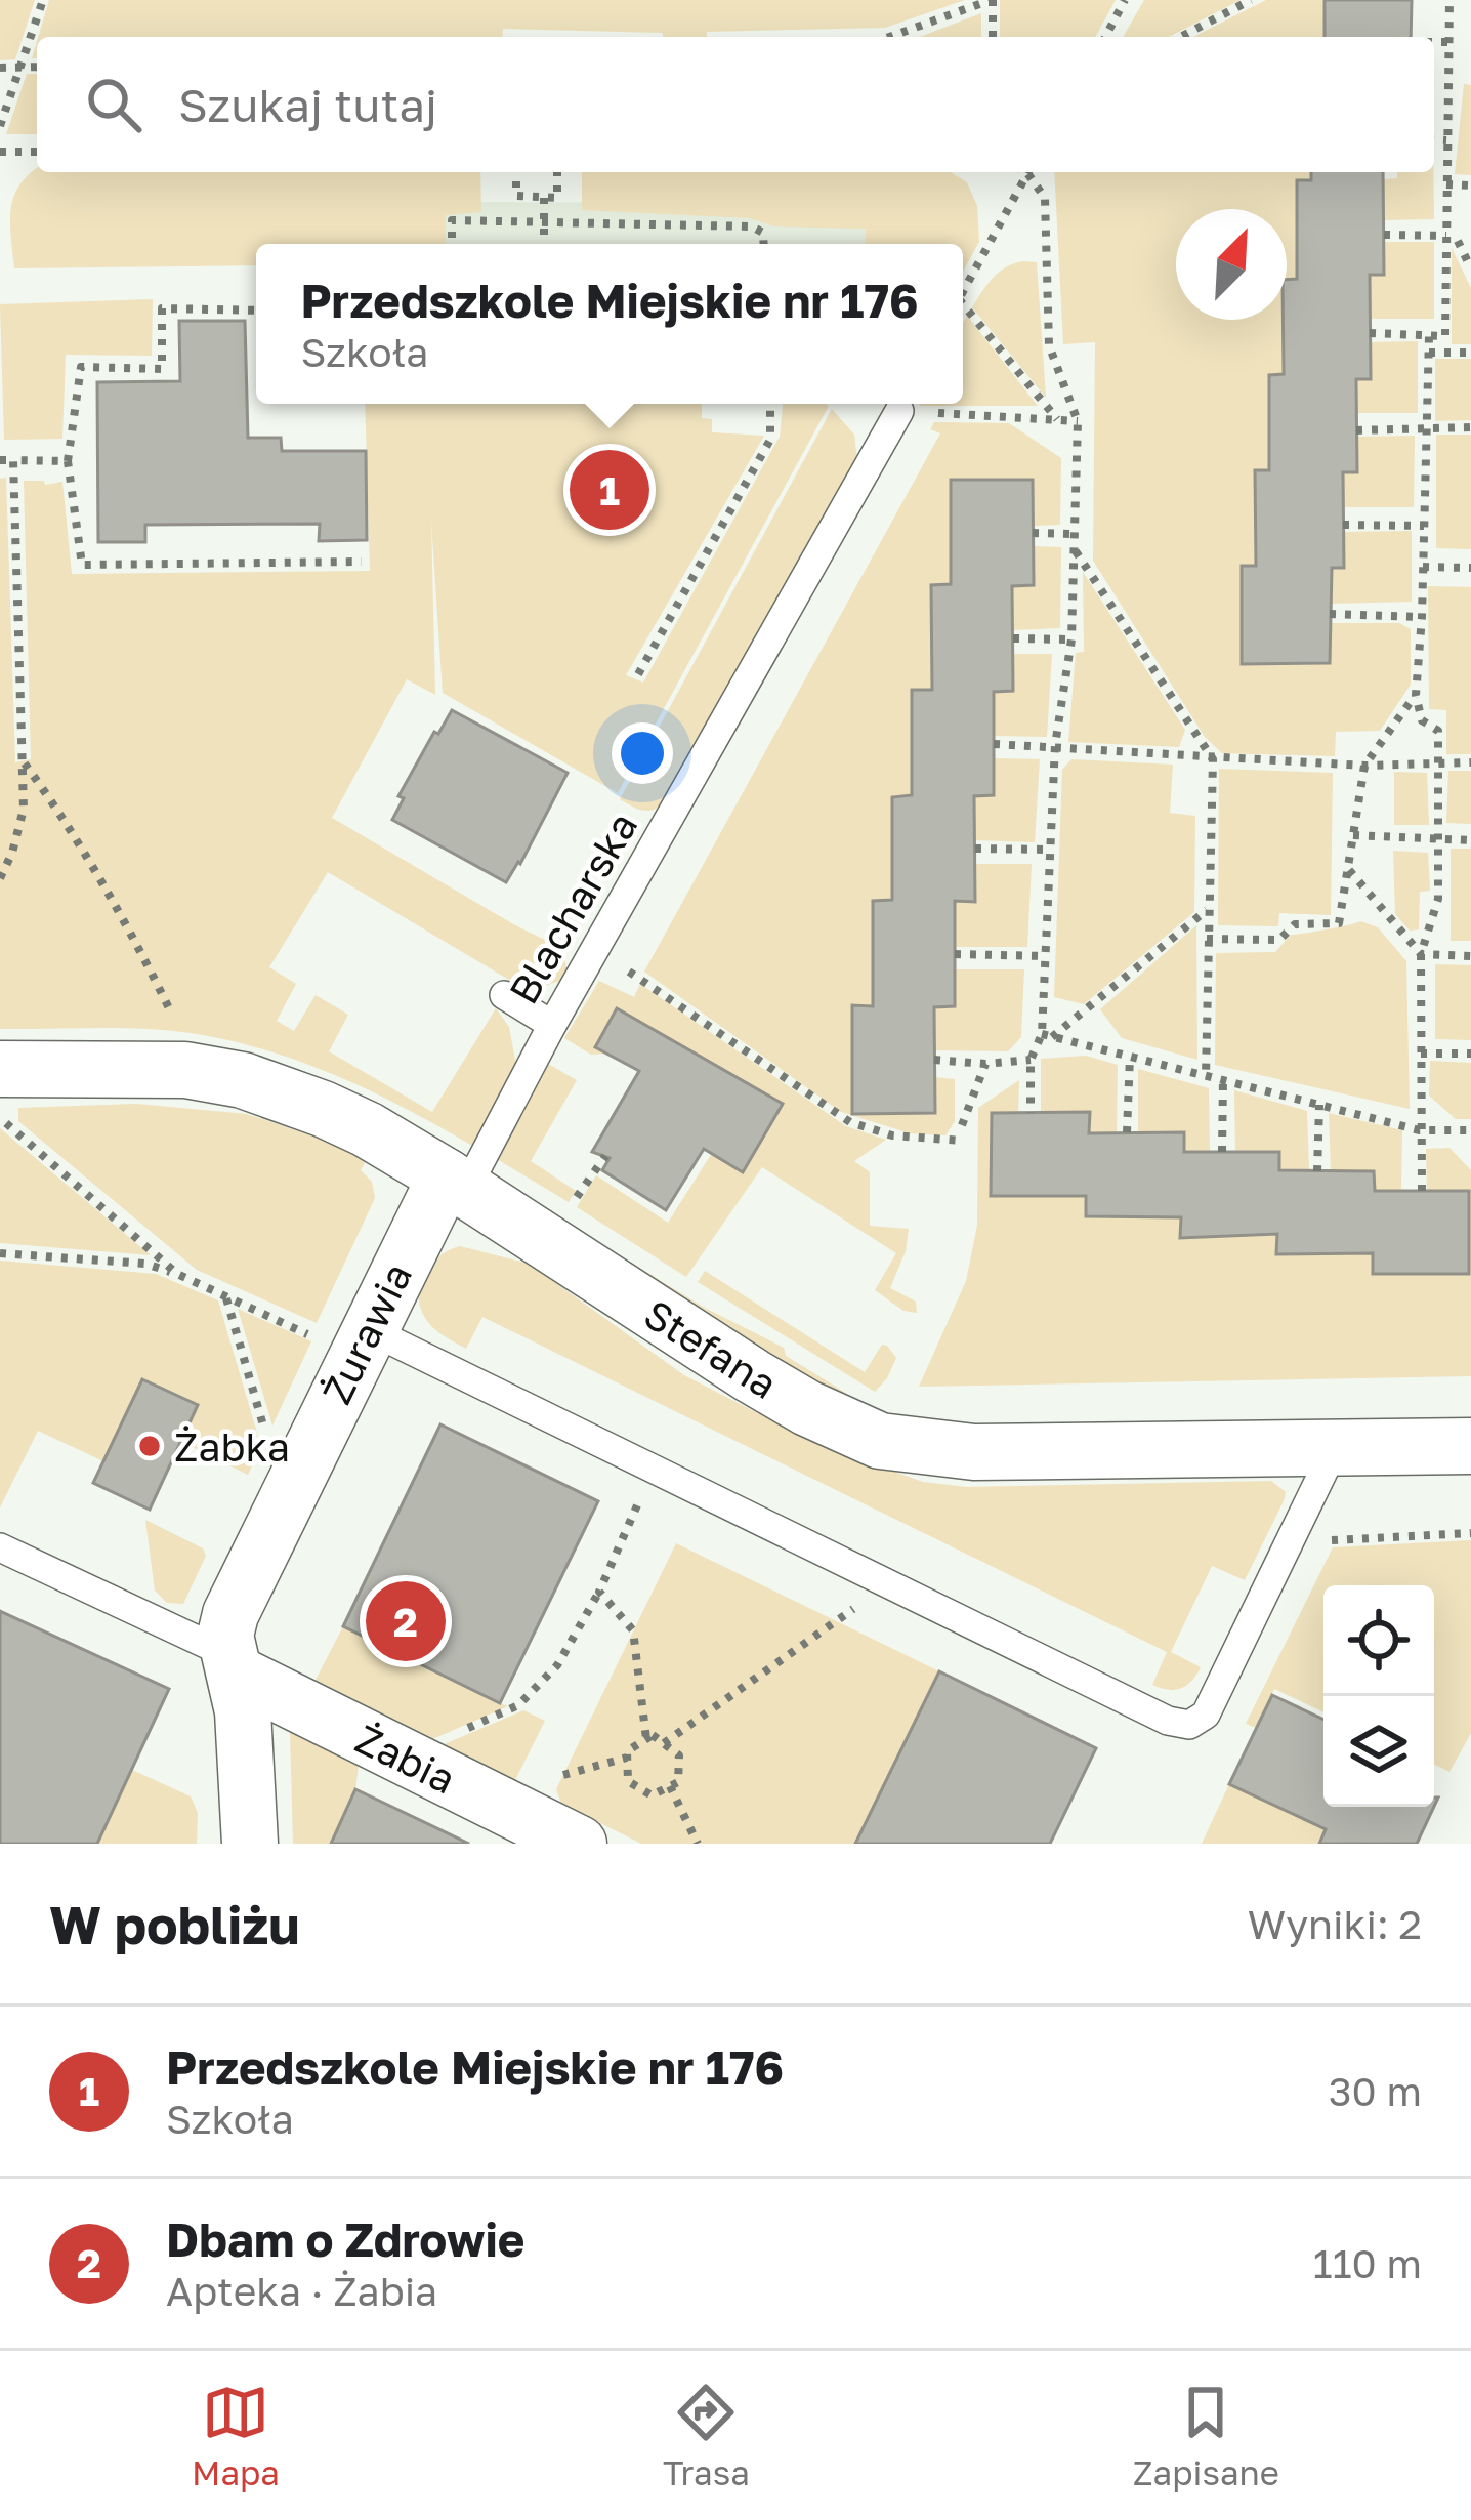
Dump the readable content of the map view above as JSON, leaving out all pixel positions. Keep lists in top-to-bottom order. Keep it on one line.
{"streets":{"street":["Żurawia","Stefana","Żabia"],"lane":["Blacharska"]},"crossings":[["Blacharska","Żurawia"],["Blacharska","Stefana"],["Żurawia","Stefana"],["Żurawia","Żabia"]],"places":["Żabka"],"north":"top right","page":{"search":"Szukaj tutaj","popup":["Przedszkole Miejskie nr 176","Szkoła"],"pins":["1","2"],"heading":["W pobliżu","Wyniki: 2"],"list":[{"mark":"1","name":"Przedszkole Miejskie nr 176","note":"Szkoła","value":"30 m"},{"mark":"2","name":"Dbam o Zdrowie","note":"Apteka · Żabia","value":"110 m"}],"nav":["Mapa","Trasa","Zapisane"]}}
